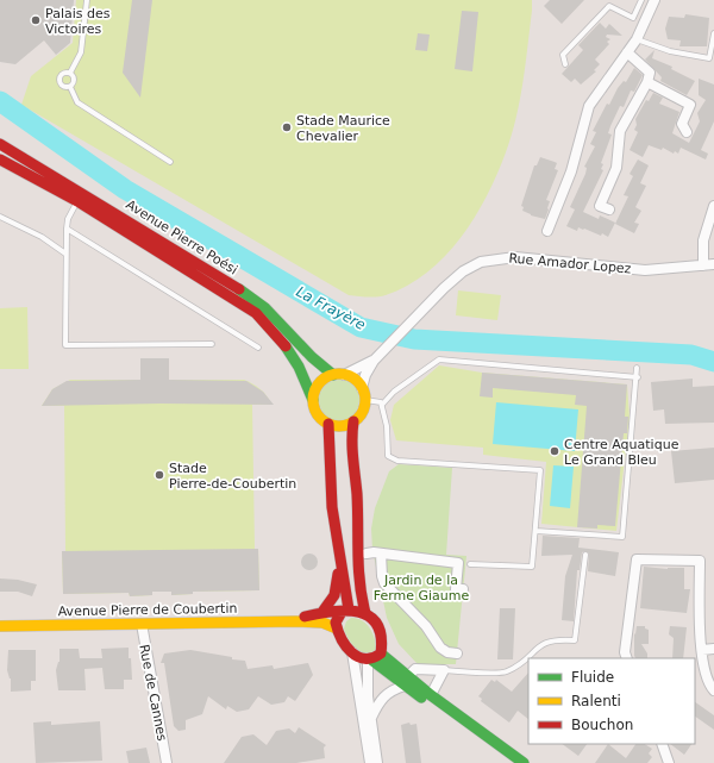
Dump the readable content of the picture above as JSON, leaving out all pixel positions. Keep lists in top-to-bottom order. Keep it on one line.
{"streets":{"main road":["Avenue Pierre Poési","Avenue Pierre de Coubertin"],"street":["Rue Amador Lopez","Rue de Cannes"]},"crossings":[["Avenue Pierre de Coubertin","Rue de Cannes"]],"water":["La Frayère"],"parks":["Jardin de la Ferme Giaume"],"places":["Palais des Victoires","Stade Maurice Chevalier","Centre Aquatique Le Grand Bleu","Stade Pierre-de-Coubertin"],"legend":["Fluide","Ralenti","Bouchon"]}
